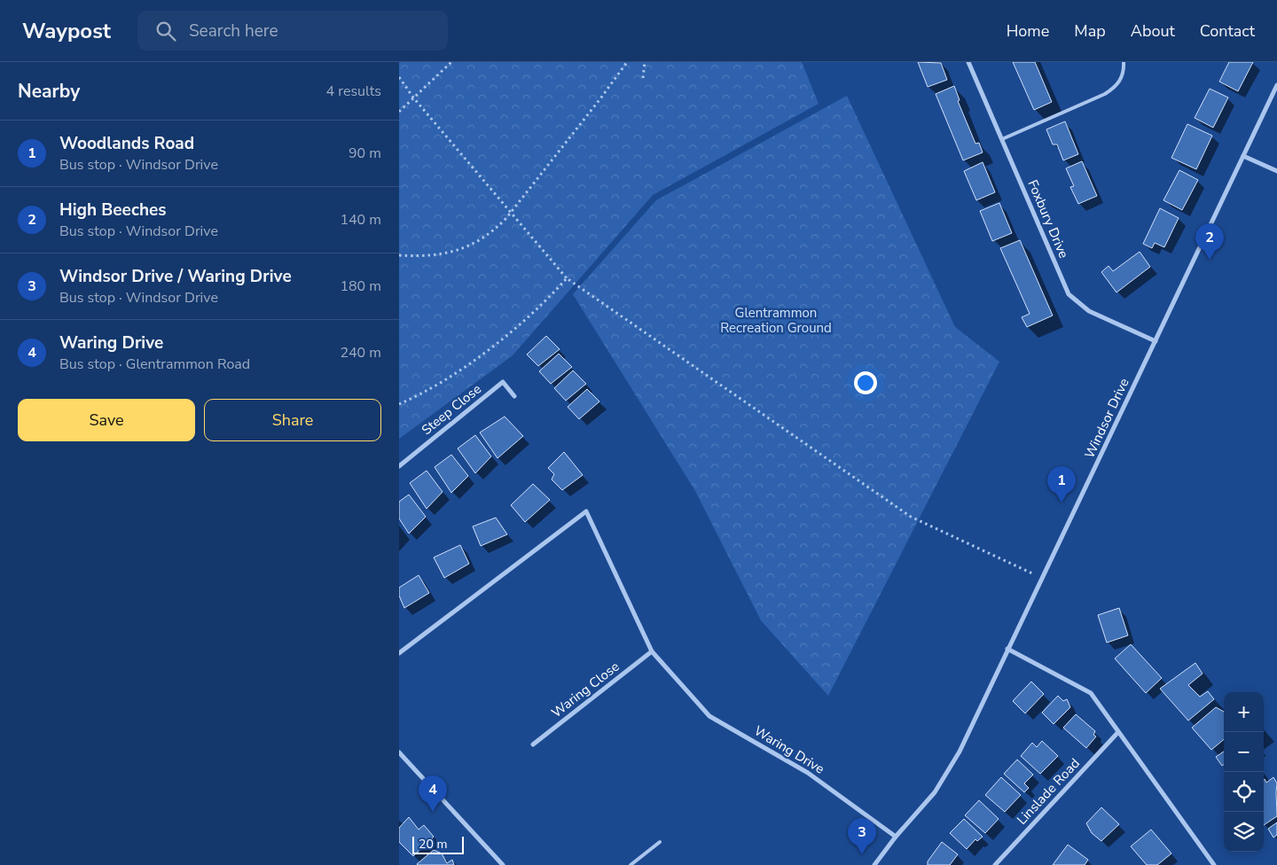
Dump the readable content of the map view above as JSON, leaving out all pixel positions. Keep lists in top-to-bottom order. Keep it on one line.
{"streets":{"street":["Foxbury Drive","Steep Close","Windsor Drive","Waring Close","Waring Drive","Linslade Road"]},"crossings":[["Foxbury Drive","Windsor Drive"],["Windsor Drive","Waring Drive"],["Waring Close","Waring Drive"]],"parks":["Glentrammon Recreation Ground"],"scale_bar":"20 m","page":{"header":"Waypost","search":"Search here","nav":["Home","Map","About","Contact"],"heading":["Nearby","4 results"],"list":[{"mark":"1","name":"Woodlands Road","note":"Bus stop · Windsor Drive","value":"90 m"},{"mark":"2","name":"High Beeches","note":"Bus stop · Windsor Drive","value":"140 m"},{"mark":"3","name":"Windsor Drive / Waring Drive","note":"Bus stop · Windsor Drive","value":"180 m"},{"mark":"4","name":"Waring Drive","note":"Bus stop · Glentrammon Road","value":"240 m"}],"pins":["2","1","4","3"],"buttons":["Save","Share"],"map_buttons":["+","−"],"scale":"20 m"}}
